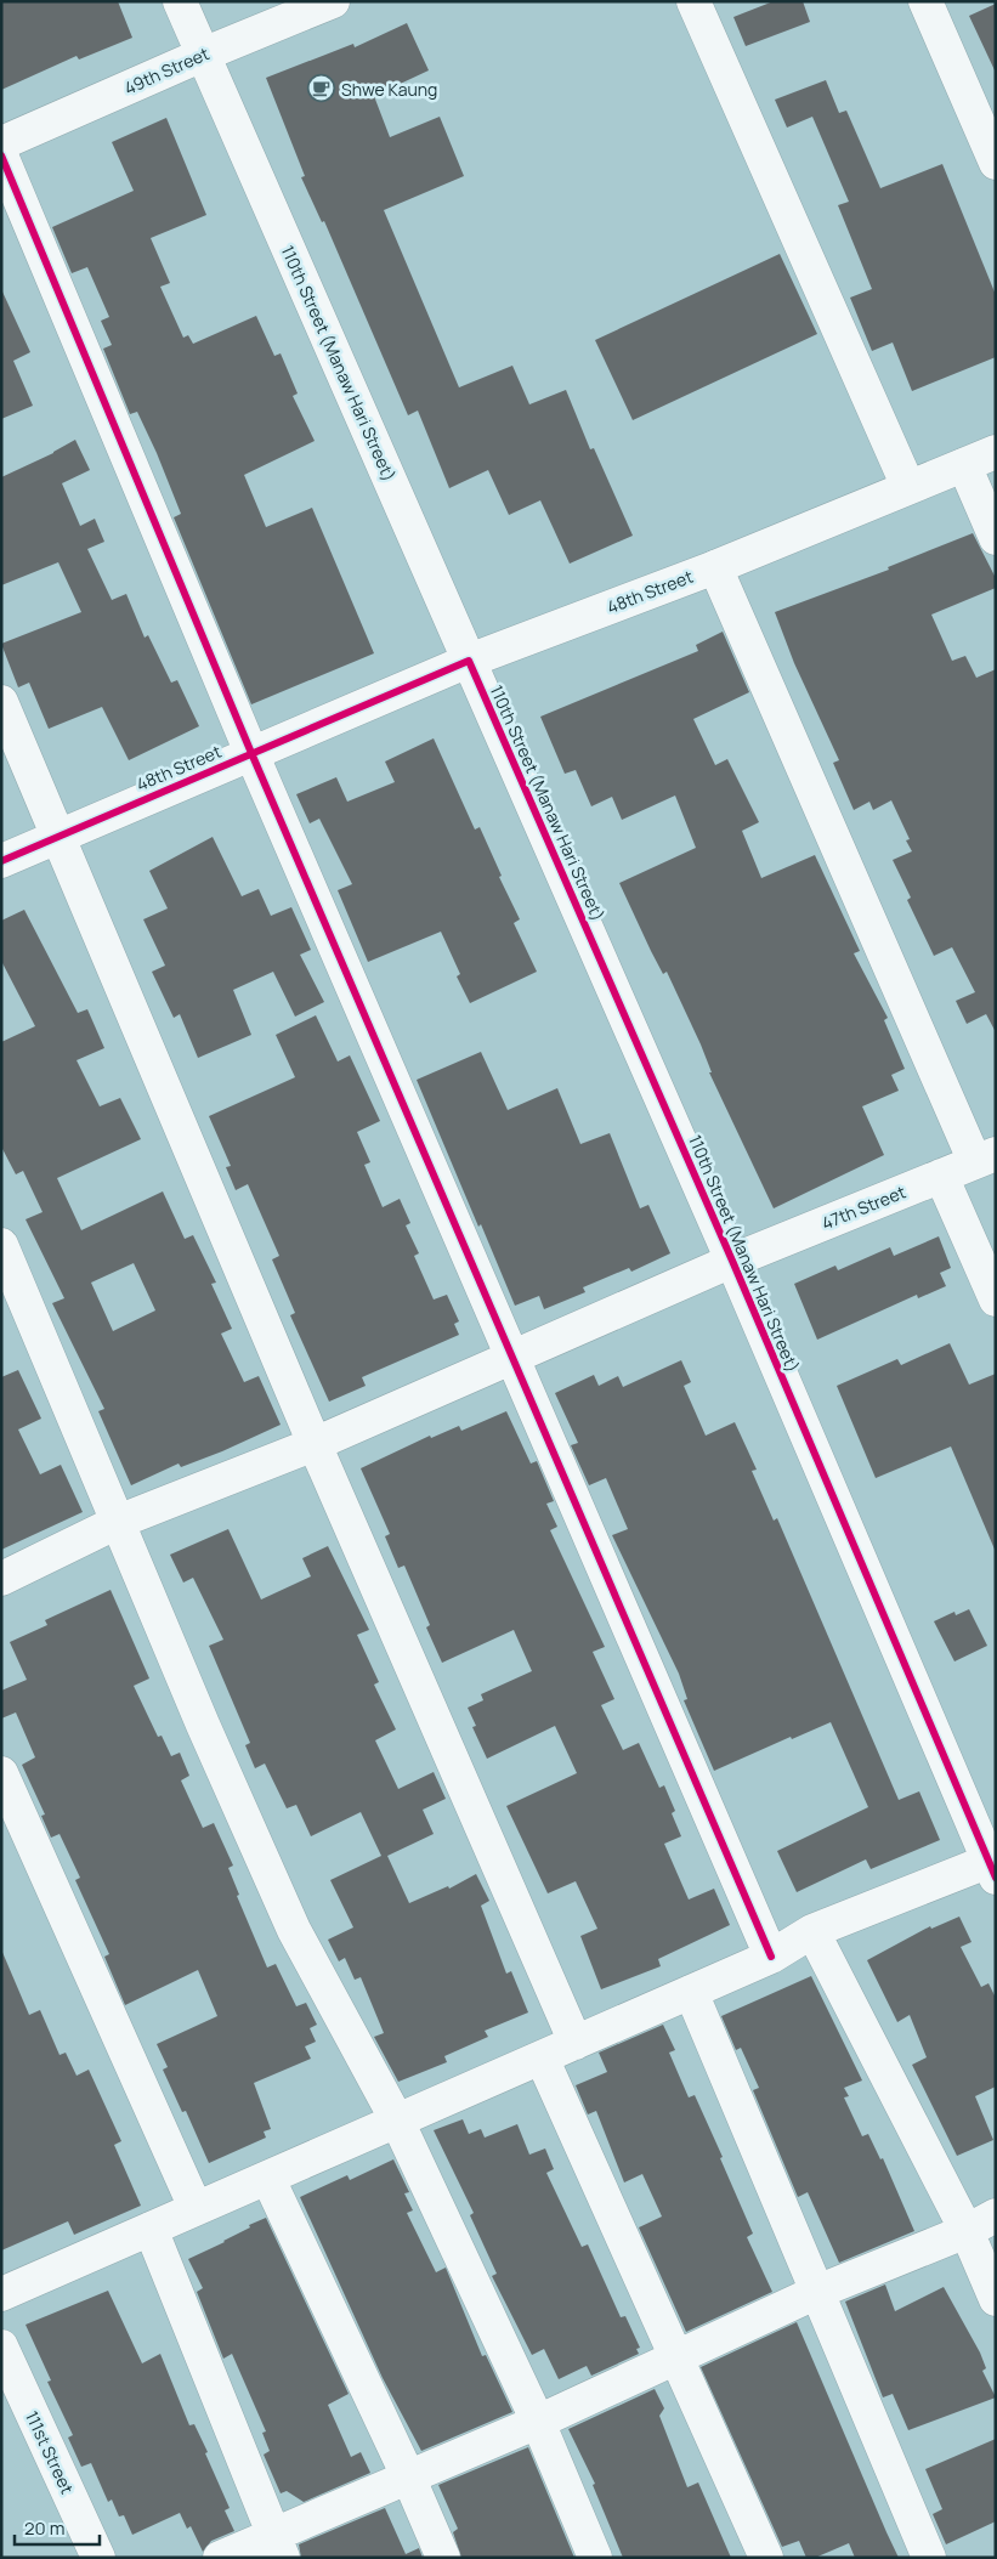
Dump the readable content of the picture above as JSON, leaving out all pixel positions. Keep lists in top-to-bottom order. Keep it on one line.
{"streets":{"street":["49th Street","110th Street (Manaw Hari Street)","48th Street","47th Street","111st Street"]},"crossings":[["49th Street","110th Street (Manaw Hari Street)"],["110th Street (Manaw Hari Street)","48th Street"],["110th Street (Manaw Hari Street)","47th Street"]],"places":{"cafe":["Shwe Kaung"]},"scale_bar":"20 m"}
